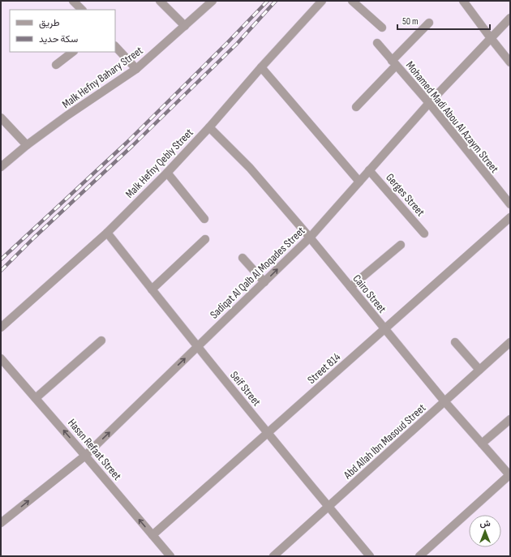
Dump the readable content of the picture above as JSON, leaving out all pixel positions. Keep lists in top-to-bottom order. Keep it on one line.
{"streets":{"street":["Malk Hefny Bahary Street","Mohamed Madi Abou Al Azaym Street","Malk Hefny Qebly Street","Gerges Street","Sadiqat Al Qalb Al Moqades Street","Cairo Street","Street 814","Seif Street","Abd Allah Ibn Masoud Street","Hassn Refaat Street"]},"crossings":[["Mohamed Madi Abou Al Azaym Street","Sadiqat Al Qalb Al Moqades Street"],["Malk Hefny Qebly Street","Cairo Street"],["Malk Hefny Qebly Street","Seif Street"],["Gerges Street","Sadiqat Al Qalb Al Moqades Street"],["Sadiqat Al Qalb Al Moqades Street","Cairo Street"],["Sadiqat Al Qalb Al Moqades Street","Seif Street"],["Sadiqat Al Qalb Al Moqades Street","Hassn Refaat Street"],["Cairo Street","Street 814"],["Cairo Street","Abd Allah Ibn Masoud Street"],["Street 814","Seif Street"],["Street 814","Hassn Refaat Street"],["Seif Street","Abd Allah Ibn Masoud Street"]],"one_way":["Sadiqat Al Qalb Al Moqades Street","Hassn Refaat Street"],"legend":["طريق","سكة حديد"],"scale_bar":"50 m","north":"top"}
